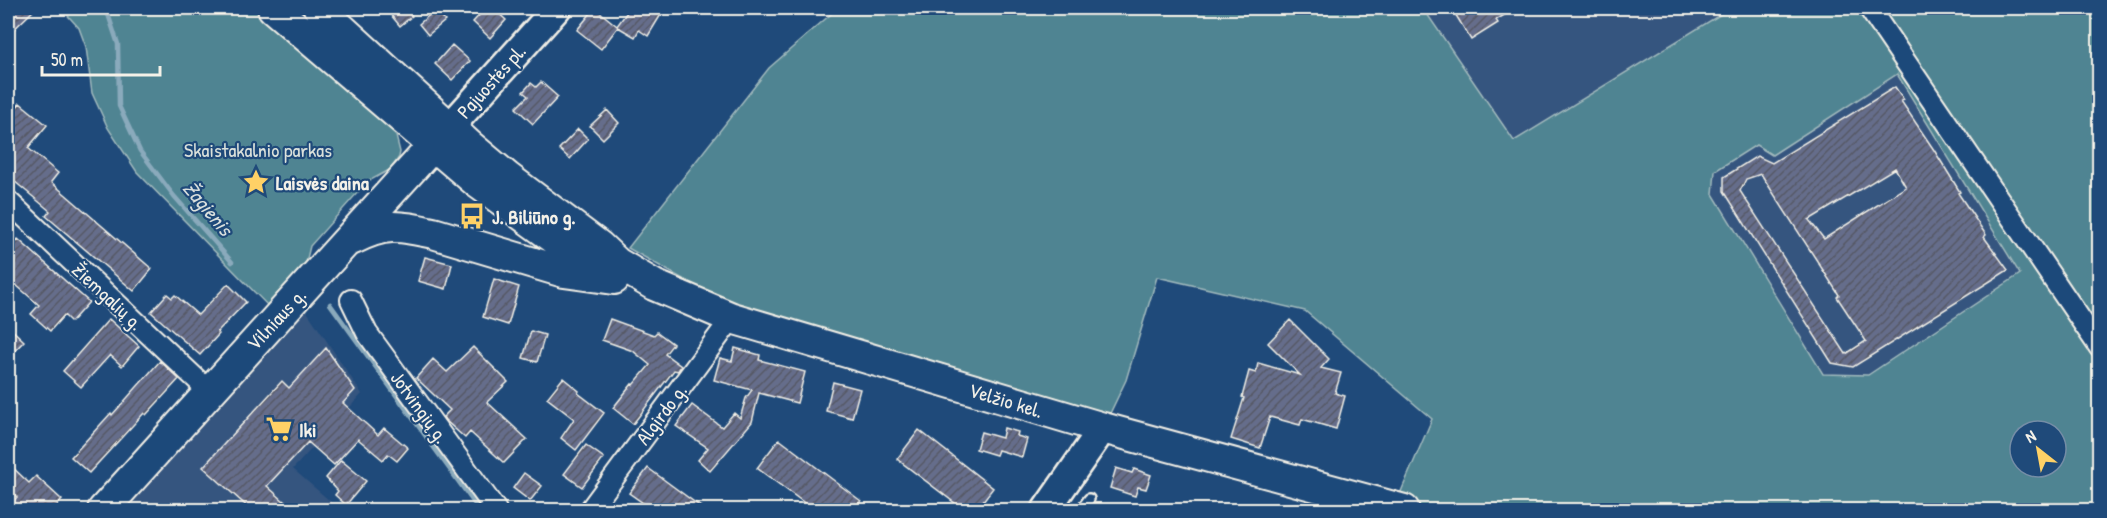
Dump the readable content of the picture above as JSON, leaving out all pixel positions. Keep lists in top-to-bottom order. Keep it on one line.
{"streets":{"main road":["Pajuostės pl.","Vilniaus g.","Velžio kel."],"street":["Žiemgalių g.","Jotvingių g.","Algirdo g."]},"crossings":[["Pajuostės pl.","Vilniaus g."],["Pajuostės pl.","Velžio kel."],["Žiemgalių g.","Vilniaus g."],["Vilniaus g.","Velžio kel."],["Velžio kel.","Algirdo g."]],"water":["Žagienis"],"parks":["Skaistakalnio parkas"],"places":{"place":["Laisvės daina"],"bus stop":["J. Biliūno g."],"supermarket":["Iki"]},"scale_bar":"50 m","north":"top left"}
